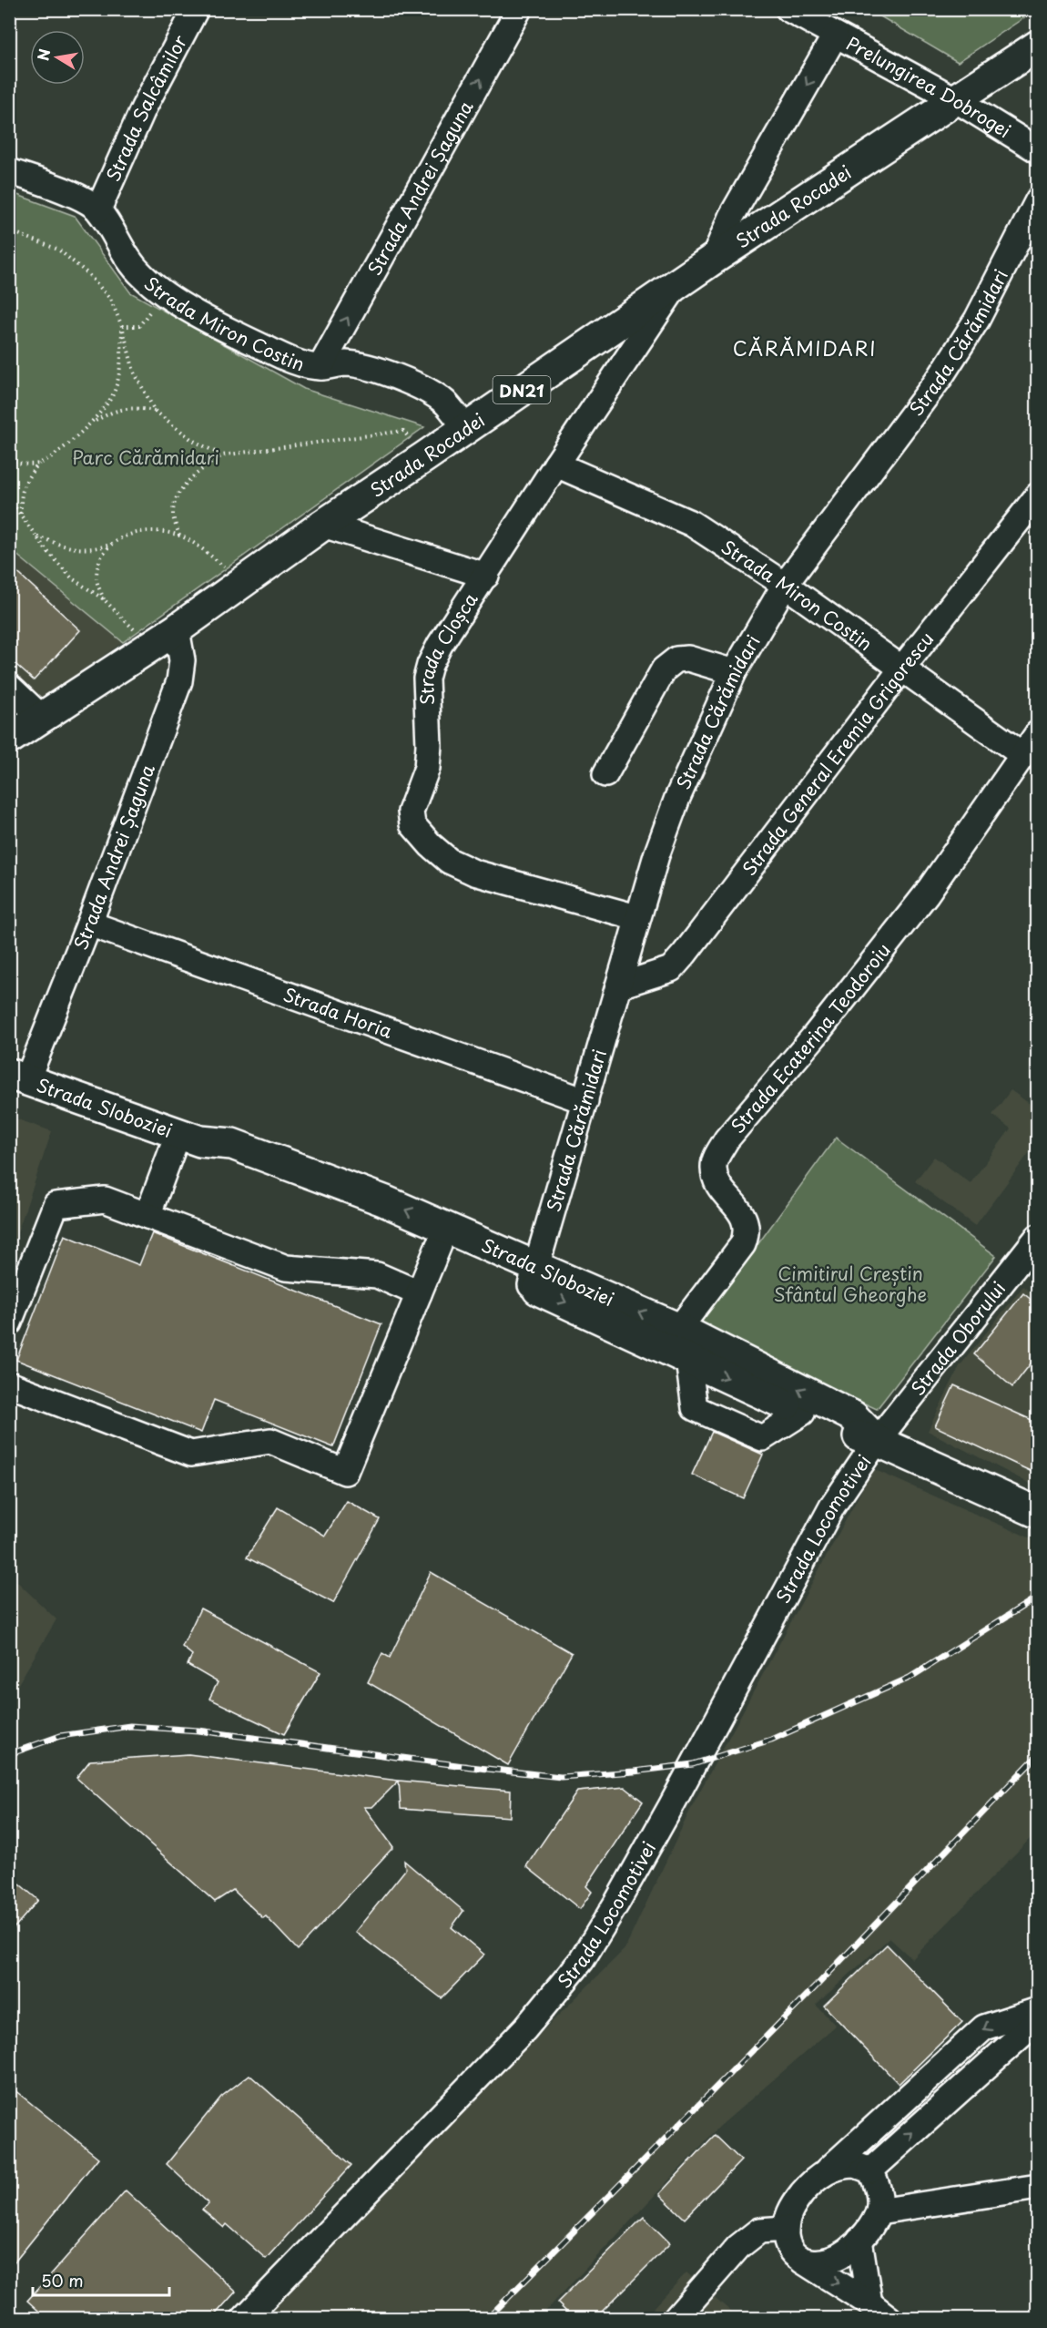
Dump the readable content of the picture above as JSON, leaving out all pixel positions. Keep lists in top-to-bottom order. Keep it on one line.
{"streets":{"main road":["Strada Rocadei","DN21","Strada Sloboziei"],"street":["Prelungirea Dobrogei","Strada Salcâmilor","Strada Andrei Șaguna","Strada Miron Costin","Strada Cărămidari","Strada Cloșca","Strada General Eremia Grigorescu","Strada Horia","Strada Ecaterina Teodoroiu","Strada Oborului","Strada Locomotivei"]},"crossings":[["Prelungirea Dobrogei","Strada Rocadei"],["Strada Salcâmilor","Strada Miron Costin"],["Strada Andrei Șaguna","Strada Rocadei"],["Strada Andrei Șaguna","Strada Miron Costin"],["Strada Andrei Șaguna","Strada Horia"],["Strada Andrei Șaguna","Strada Sloboziei"],["Strada Rocadei","Strada Miron Costin"],["Strada Rocadei","Strada Cloșca"],["Strada Miron Costin","Strada Cărămidari"],["Strada Miron Costin","Strada Cloșca"],["Strada Miron Costin","Strada General Eremia Grigorescu"],["Strada Miron Costin","Strada Ecaterina Teodoroiu"],["Strada Cărămidari","Strada Cloșca"],["Strada Cărămidari","Strada General Eremia Grigorescu"],["Strada Cărămidari","Strada Horia"],["Strada Cărămidari","Strada Sloboziei"],["Strada Ecaterina Teodoroiu","Strada Sloboziei"],["Strada Sloboziei","Strada Oborului"],["Strada Sloboziei","Strada Locomotivei"],["Strada Oborului","Strada Locomotivei"]],"one_way":["Strada Andrei Șaguna"],"districts":["CĂRĂMIDARI"],"parks":["Parc Cărămidari","Cimitirul Creștin Sfântul Gheorghe"],"scale_bar":"50 m","north":"left"}
